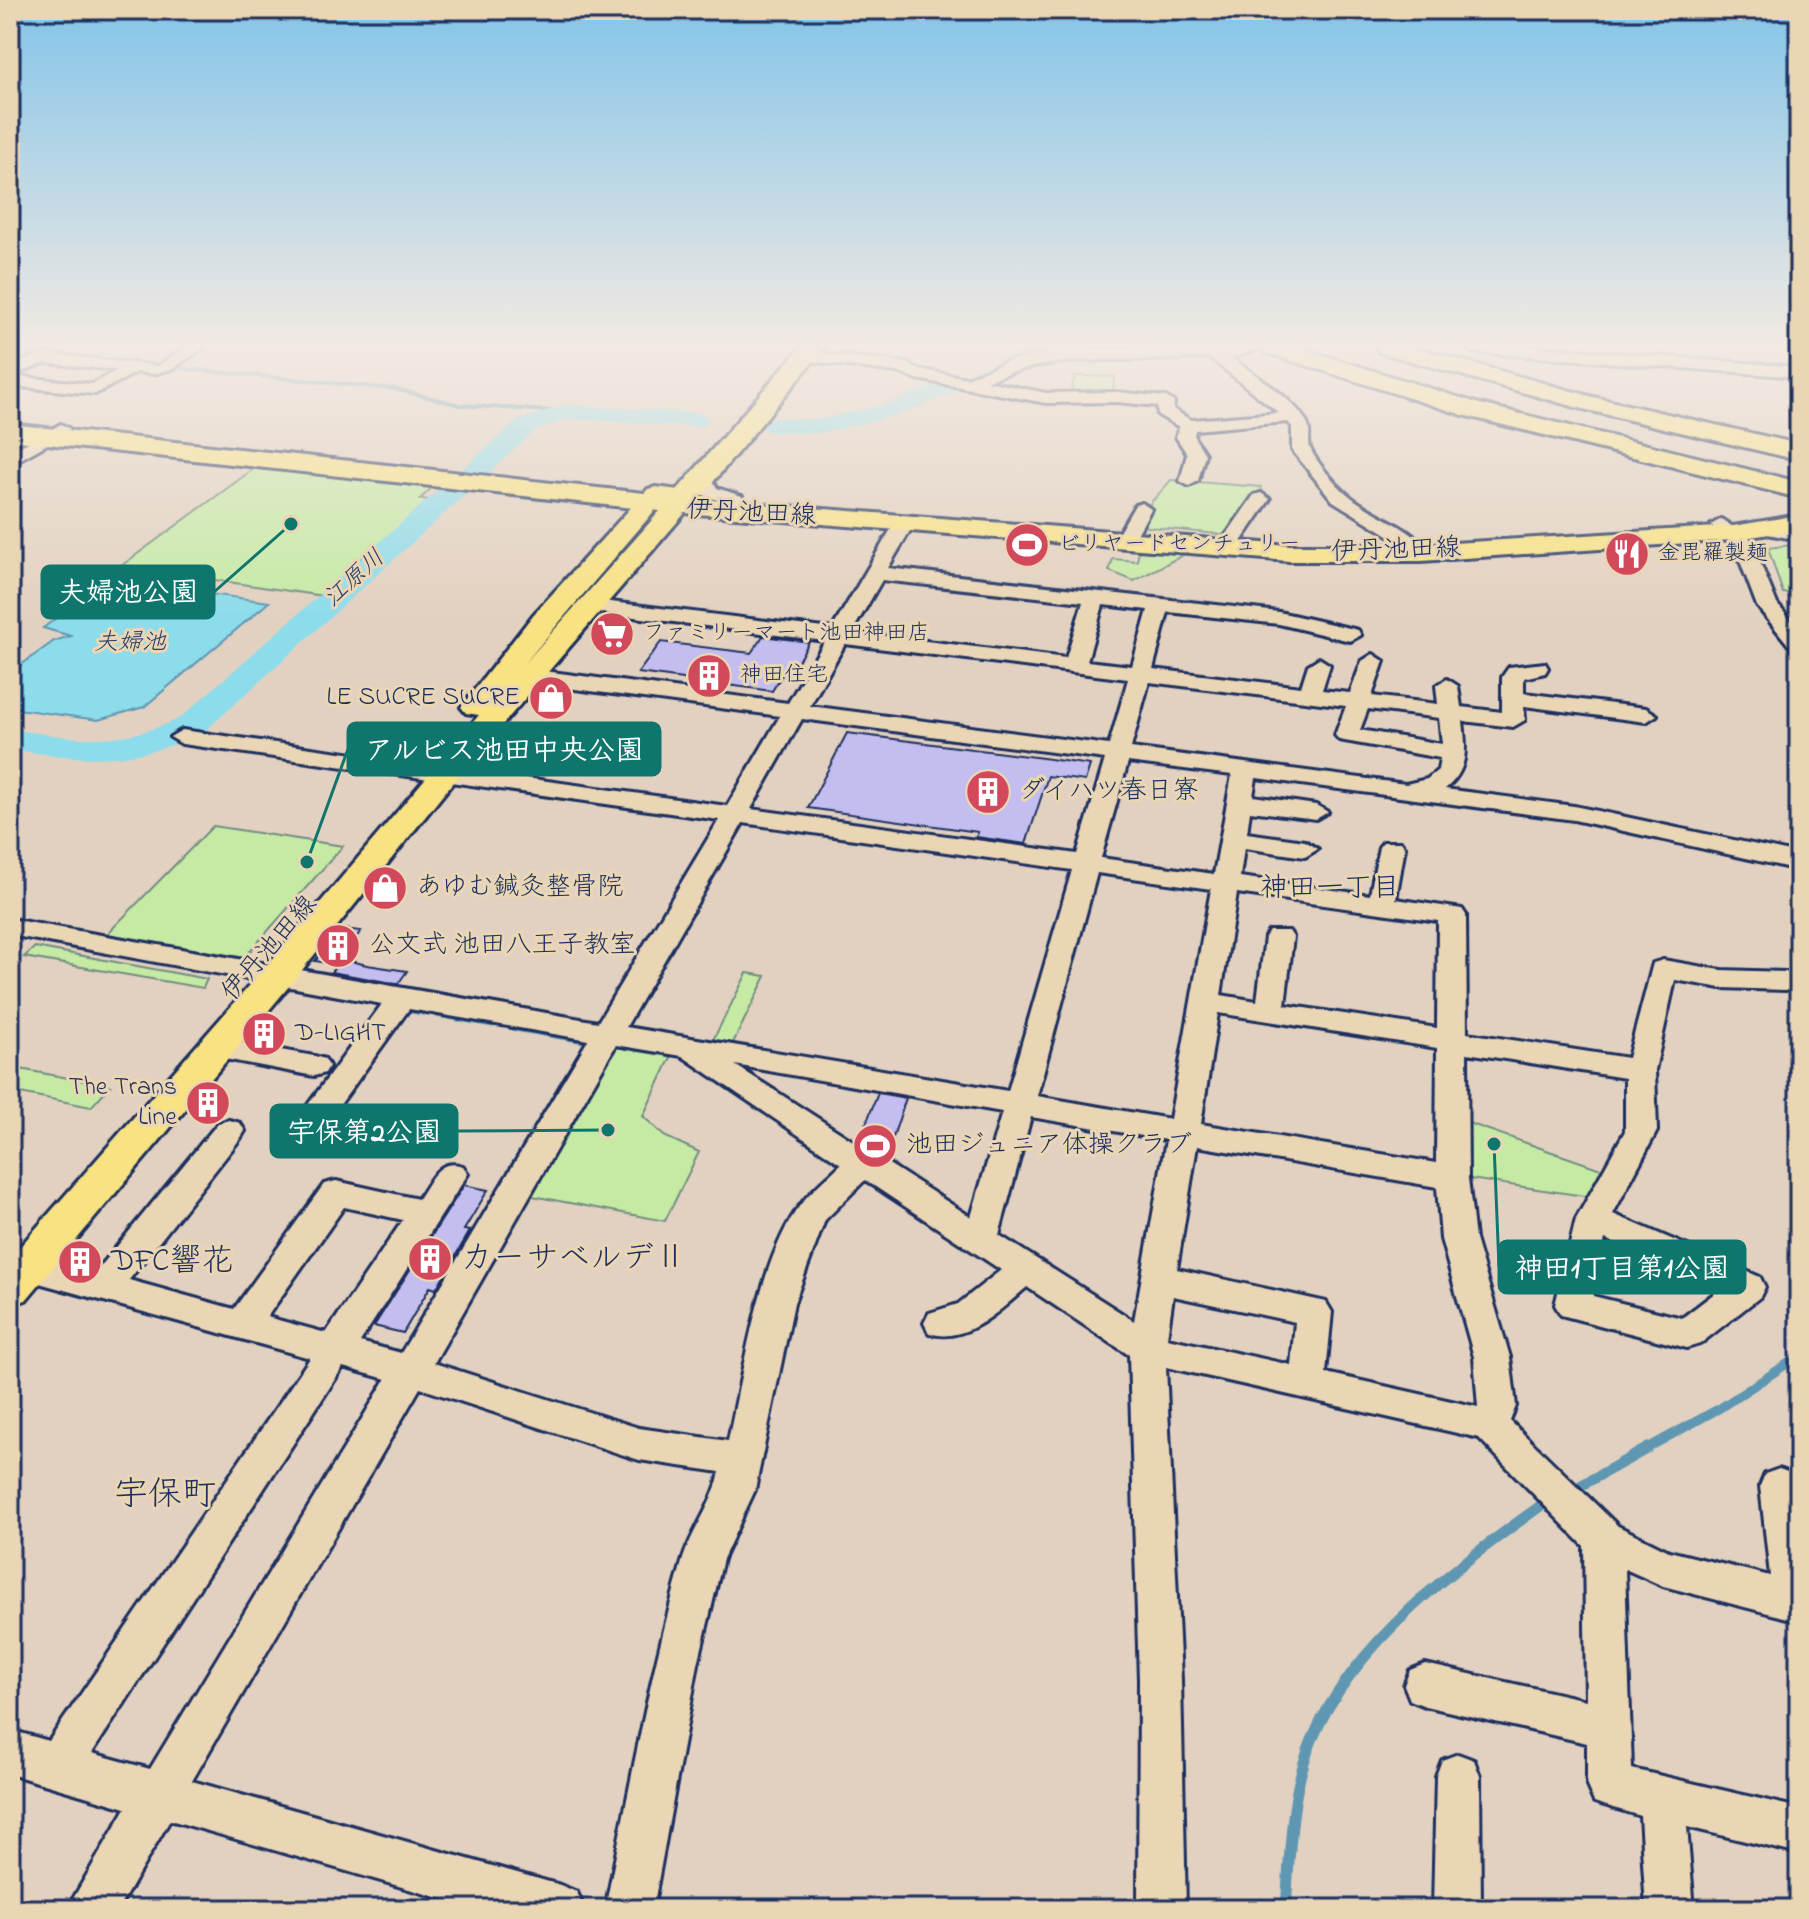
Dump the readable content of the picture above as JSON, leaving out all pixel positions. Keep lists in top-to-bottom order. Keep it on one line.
{"streets":{"main road":["伊丹池田線"]},"districts":["神田一丁目","宇保町"],"water":["江原川","夫婦池"],"places":{"other":["夫婦池公園","アルビス池田中央公園","宇保第2公園","神田1丁目第1公園"],"sports":["ビリヤードセンチュリー","池田ジュニア体操クラブ"],"restaurant":["金毘羅製麺"],"supermarket":["ファミリーマート池田神田店"],"building":["神田住宅","ダイハツ春日寮","公文式 池田八王子教室","D-LIGHT","The Trans Line","カーサベルデⅡ","DFC響花"],"shop":["LE SUCRE SUCRE","あゆむ鍼灸整骨院"]}}
